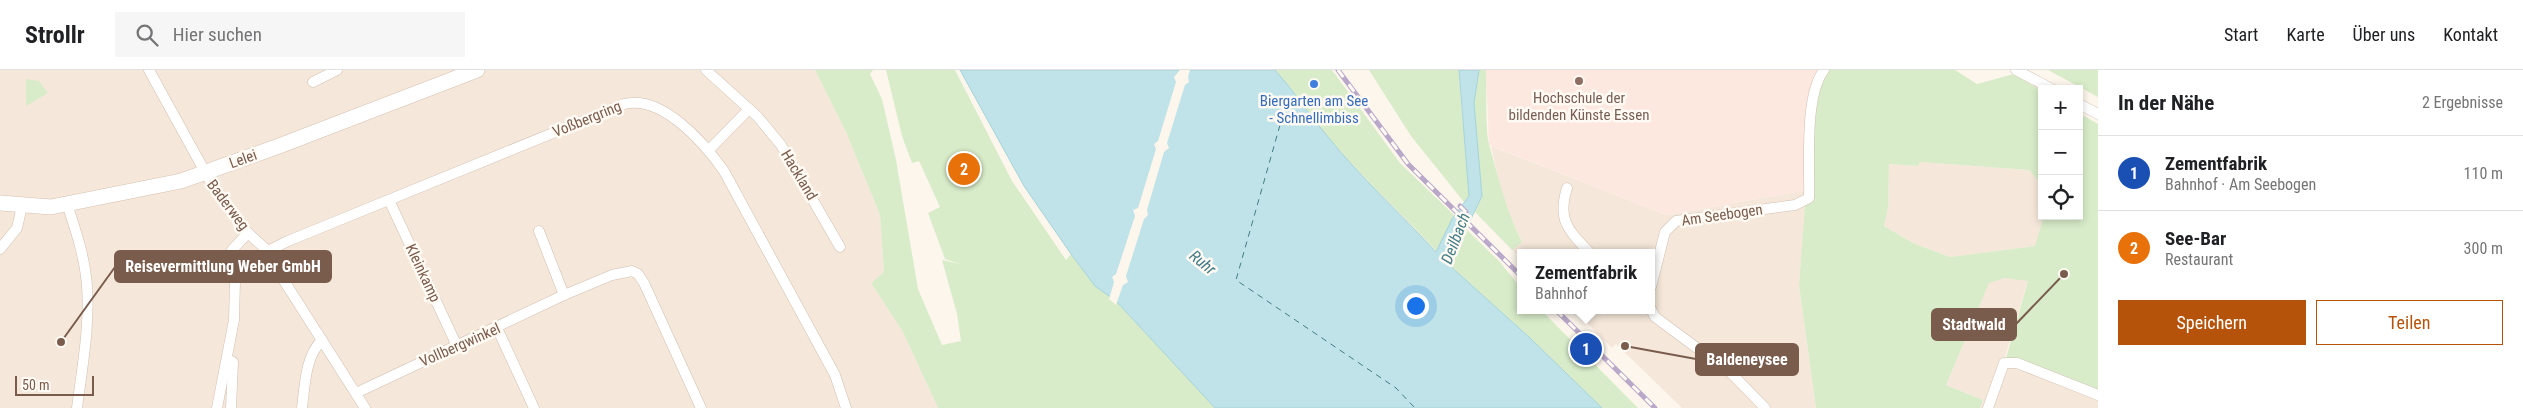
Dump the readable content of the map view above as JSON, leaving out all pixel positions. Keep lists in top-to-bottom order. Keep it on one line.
{"streets":{"street":["Voßbergring","Lelei","Hackland","Baderweg","Am Seebogen","Kleinkamp","Vollbergwinkel"]},"crossings":[["Voßbergring","Baderweg"],["Voßbergring","Kleinkamp"],["Lelei","Baderweg"],["Baderweg","Vollbergwinkel"],["Kleinkamp","Vollbergwinkel"]],"water":["Deilbach","Ruhr"],"places":["Hochschule der bildenden Künste Essen","Biergarten am See - Schnellimbiss","Stadtwald","Reisevermittlung Weber GmbH","Baldeneysee"],"scale_bar":"50 m","page":{"header":"Strollr","search":"Hier suchen","nav":["Start","Karte","Über uns","Kontakt"],"heading":["In der Nähe","2 Ergebnisse"],"map_buttons":["+","−"],"list":[{"mark":"1","name":"Zementfabrik","note":"Bahnhof · Am Seebogen","value":"110 m"},{"mark":"2","name":"See-Bar","note":"Restaurant","value":"300 m"}],"pins":["2","1"],"popup":["Zementfabrik","Bahnhof"],"buttons":["Speichern","Teilen"],"scale":"50 m"}}
